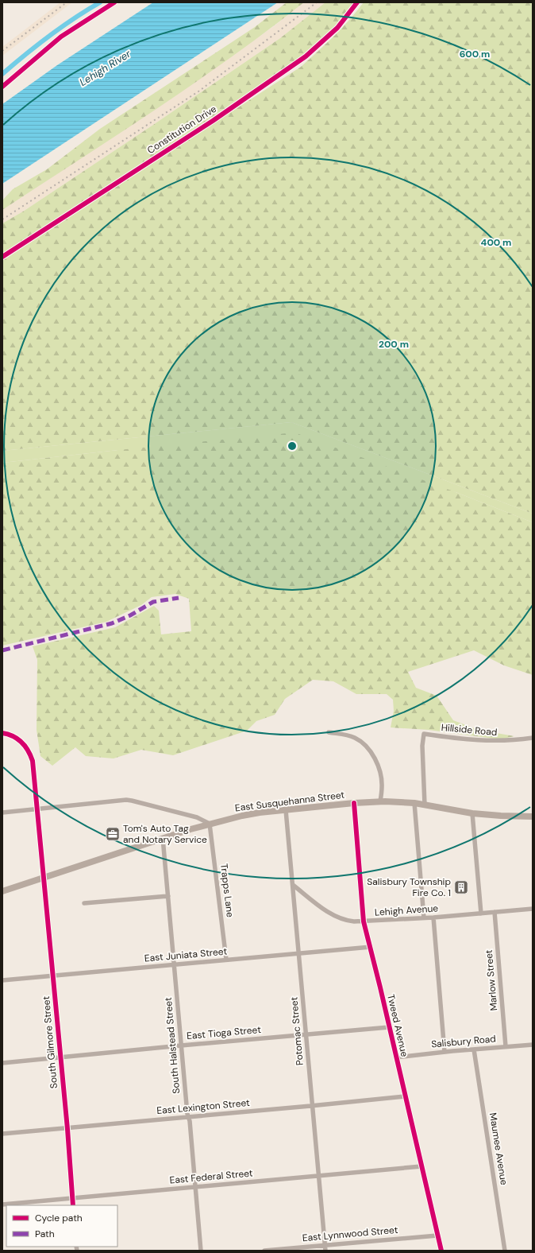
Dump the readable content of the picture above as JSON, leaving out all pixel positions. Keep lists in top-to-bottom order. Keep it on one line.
{"streets":{"main road":["East Susquehanna Street"],"street":["Constitution Drive","Hillside Road","Trapps Lane","Lehigh Avenue","East Juniata Street","Marlow Street","Tweed Avenue","Potomac Street","East Tioga Street","Salisbury Road","South Gilmore Street","South Halstead Street","East Lexington Street","Maumee Avenue","East Federal Street","East Lynnwood Street"]},"crossings":[["Hillside Road","East Susquehanna Street"],["East Susquehanna Street","Trapps Lane"],["East Susquehanna Street","Tweed Avenue"],["East Susquehanna Street","Potomac Street"],["East Susquehanna Street","South Gilmore Street"],["East Susquehanna Street","South Halstead Street"],["Trapps Lane","East Juniata Street"],["Lehigh Avenue","Marlow Street"],["Lehigh Avenue","Tweed Avenue"],["Lehigh Avenue","Potomac Street"],["East Juniata Street","Tweed Avenue"],["East Juniata Street","Potomac Street"],["East Juniata Street","South Gilmore Street"],["East Juniata Street","South Halstead Street"],["Marlow Street","Salisbury Road"],["Tweed Avenue","East Tioga Street"],["Tweed Avenue","Salisbury Road"],["Tweed Avenue","East Lexington Street"],["Tweed Avenue","East Federal Street"],["Tweed Avenue","East Lynnwood Street"],["Potomac Street","East Tioga Street"],["Potomac Street","East Lexington Street"],["Potomac Street","East Federal Street"],["Potomac Street","East Lynnwood Street"],["East Tioga Street","South Gilmore Street"],["East Tioga Street","South Halstead Street"],["Salisbury Road","Maumee Avenue"],["South Gilmore Street","East Lexington Street"],["South Gilmore Street","East Federal Street"],["South Halstead Street","East Lexington Street"],["South Halstead Street","East Federal Street"]],"water":["Lehigh River"],"places":{"office":["Tom's Auto Tag and Notary Service"],"building":["Salisbury Township Fire Co. 1"]},"legend":["Cycle path","Path"],"rings":["600 m","400 m","200 m"]}
